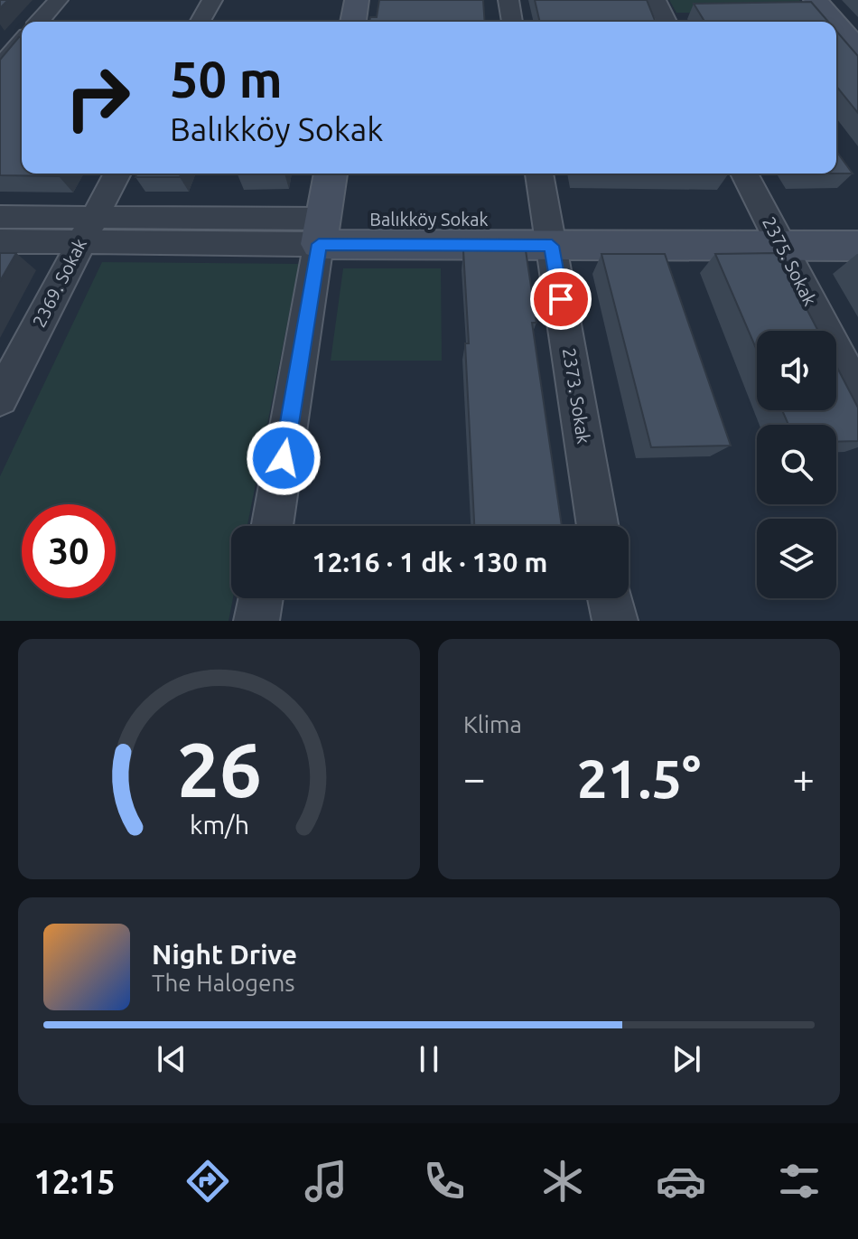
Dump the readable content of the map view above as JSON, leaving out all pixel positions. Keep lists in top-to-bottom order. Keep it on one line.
{"streets":{"street":["Balıkköy Sokak","2375. Sokak","2369. Sokak","2373. Sokak"]},"crossings":[["Balıkköy Sokak","2375. Sokak"],["Balıkköy Sokak","2369. Sokak"],["Balıkköy Sokak","2373. Sokak"]],"page":{"turn":["50 m","Balıkköy Sokak"],"limit":"30","trip":"12:16 · 1 dk · 130 m","tile":"Klima","heat":["−","21.5°","+"],"song":["Night Drive","The Halogens"],"tabs":"12:15","gauge":["26","km/h"]}}
